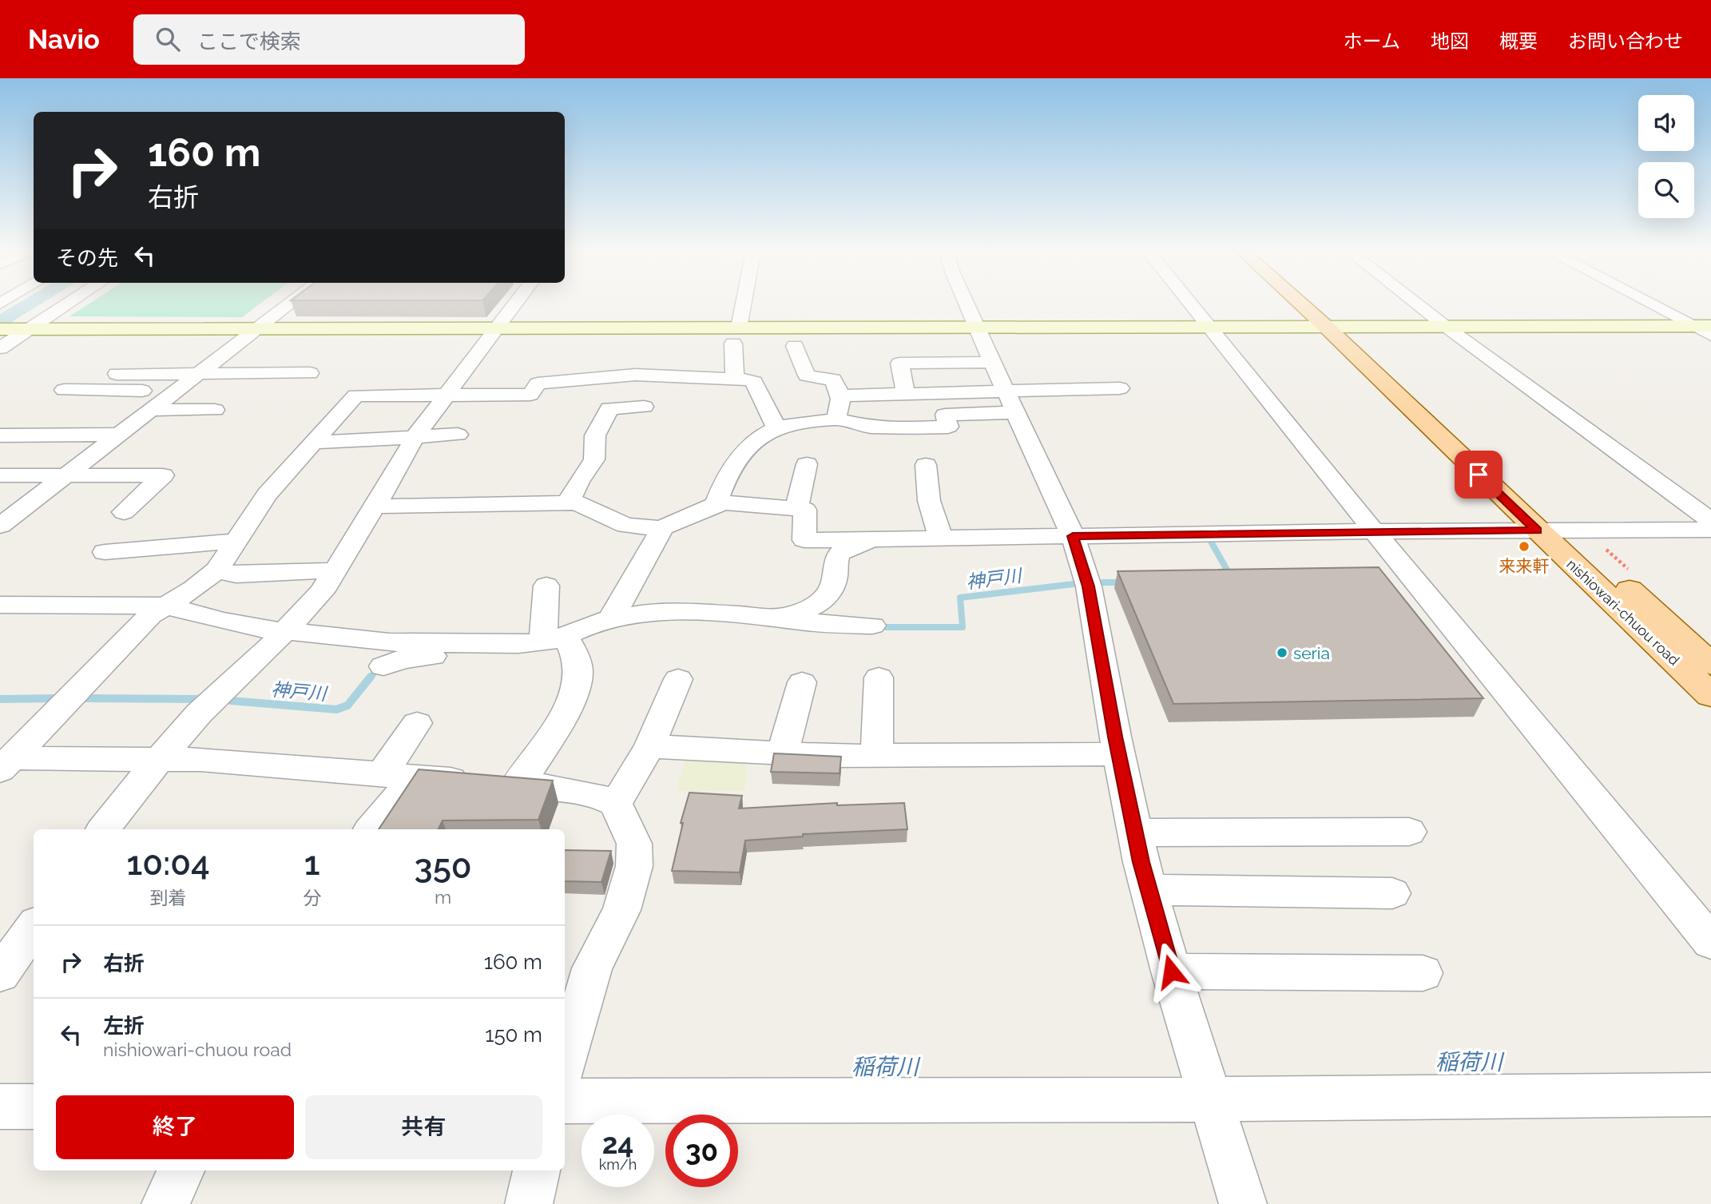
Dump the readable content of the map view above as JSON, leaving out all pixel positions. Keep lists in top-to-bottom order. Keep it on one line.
{"streets":{"main road":["nishiowari-chuou road"]},"water":["神戸川","稲荷川"],"places":["来来軒","seria"],"page":{"header":"Navio","search":"ここで検索","nav":["ホーム","地図","概要","お問い合わせ"],"turn":["160 m","右折"],"then":"その先","eta":["10:04","到着","1","分","350","m"],"list":[{"name":"右折","value":"160 m"},{"name":"左折","note":"nishiowari-chuou road","value":"150 m"}],"buttons":["終了","共有"],"speed":"24 km/h","limit":"30"}}
